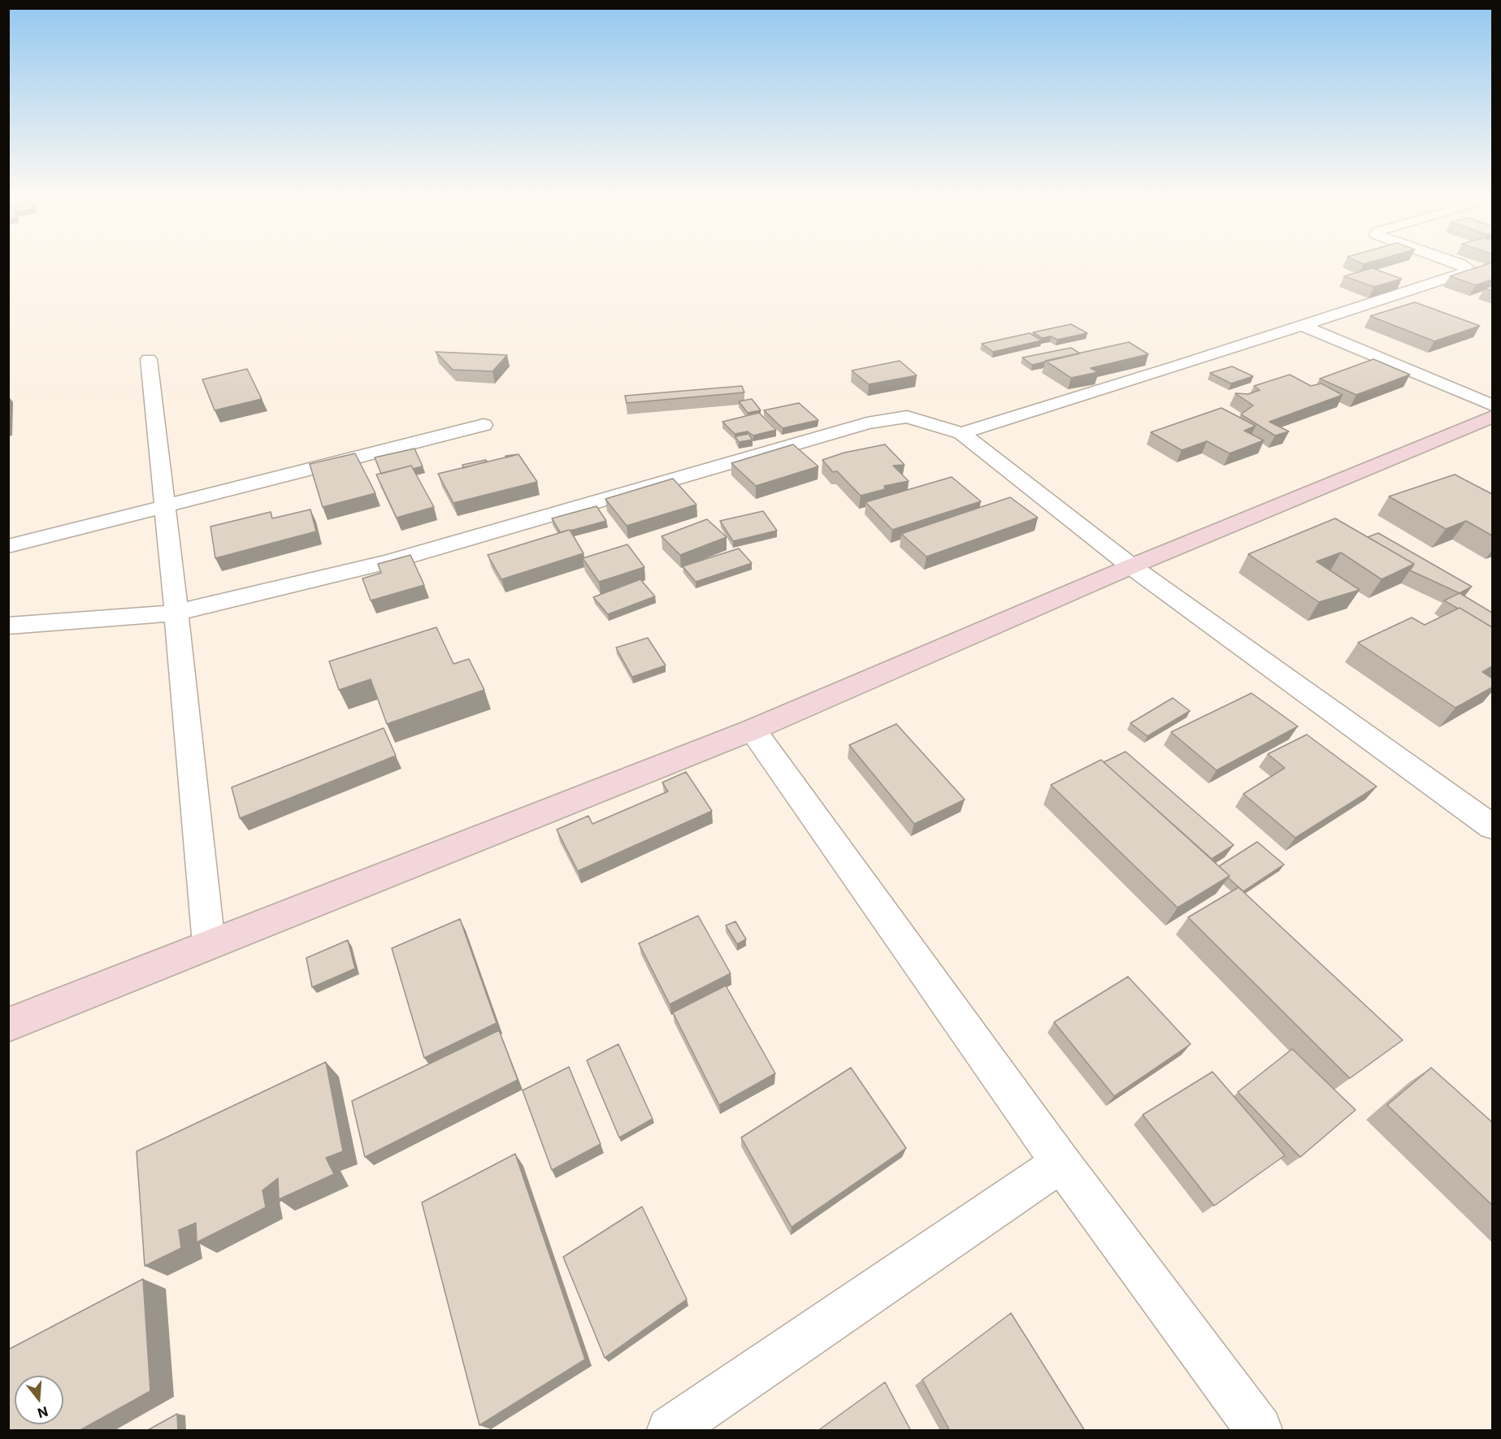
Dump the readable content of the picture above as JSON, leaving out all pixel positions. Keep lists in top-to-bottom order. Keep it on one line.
{"north":"bottom"}
